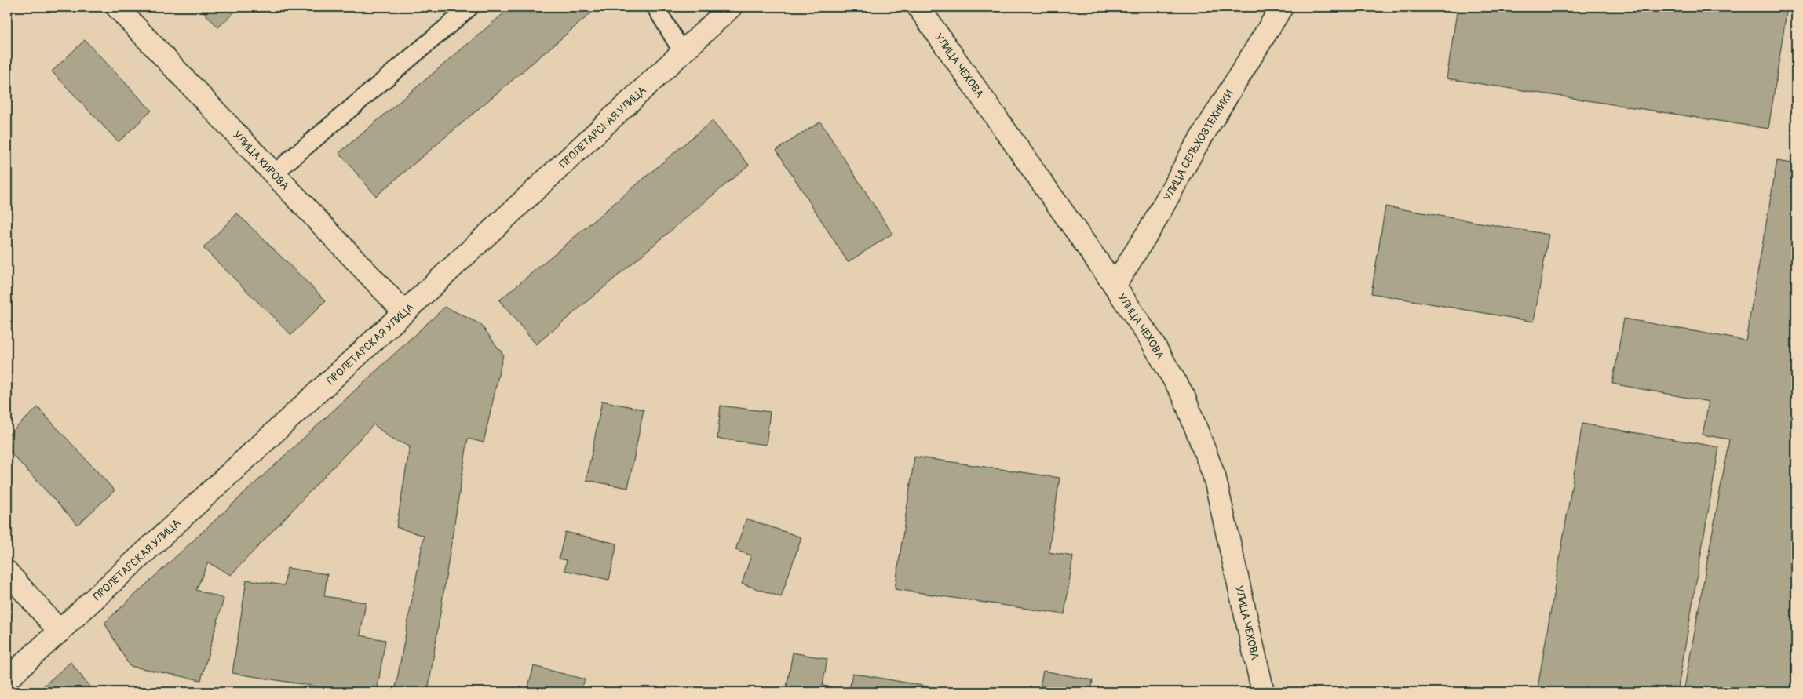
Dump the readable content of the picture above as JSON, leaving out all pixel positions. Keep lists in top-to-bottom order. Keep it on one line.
{"streets":{"street":["УЛИЦА ЧЕХОВА","ПРОЛЕТАРСКАЯ УЛИЦА","УЛИЦА СЕЛЬХОЗТЕХНИКИ","УЛИЦА КИРОВА"]},"crossings":[["УЛИЦА ЧЕХОВА","УЛИЦА СЕЛЬХОЗТЕХНИКИ"],["ПРОЛЕТАРСКАЯ УЛИЦА","УЛИЦА КИРОВА"]]}
